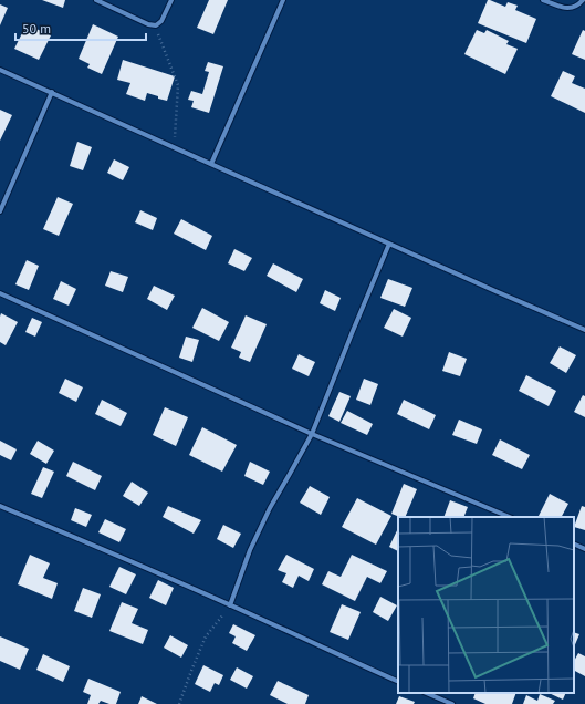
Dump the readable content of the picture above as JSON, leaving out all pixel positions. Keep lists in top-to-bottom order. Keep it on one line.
{"scale_bar":"50 m"}
